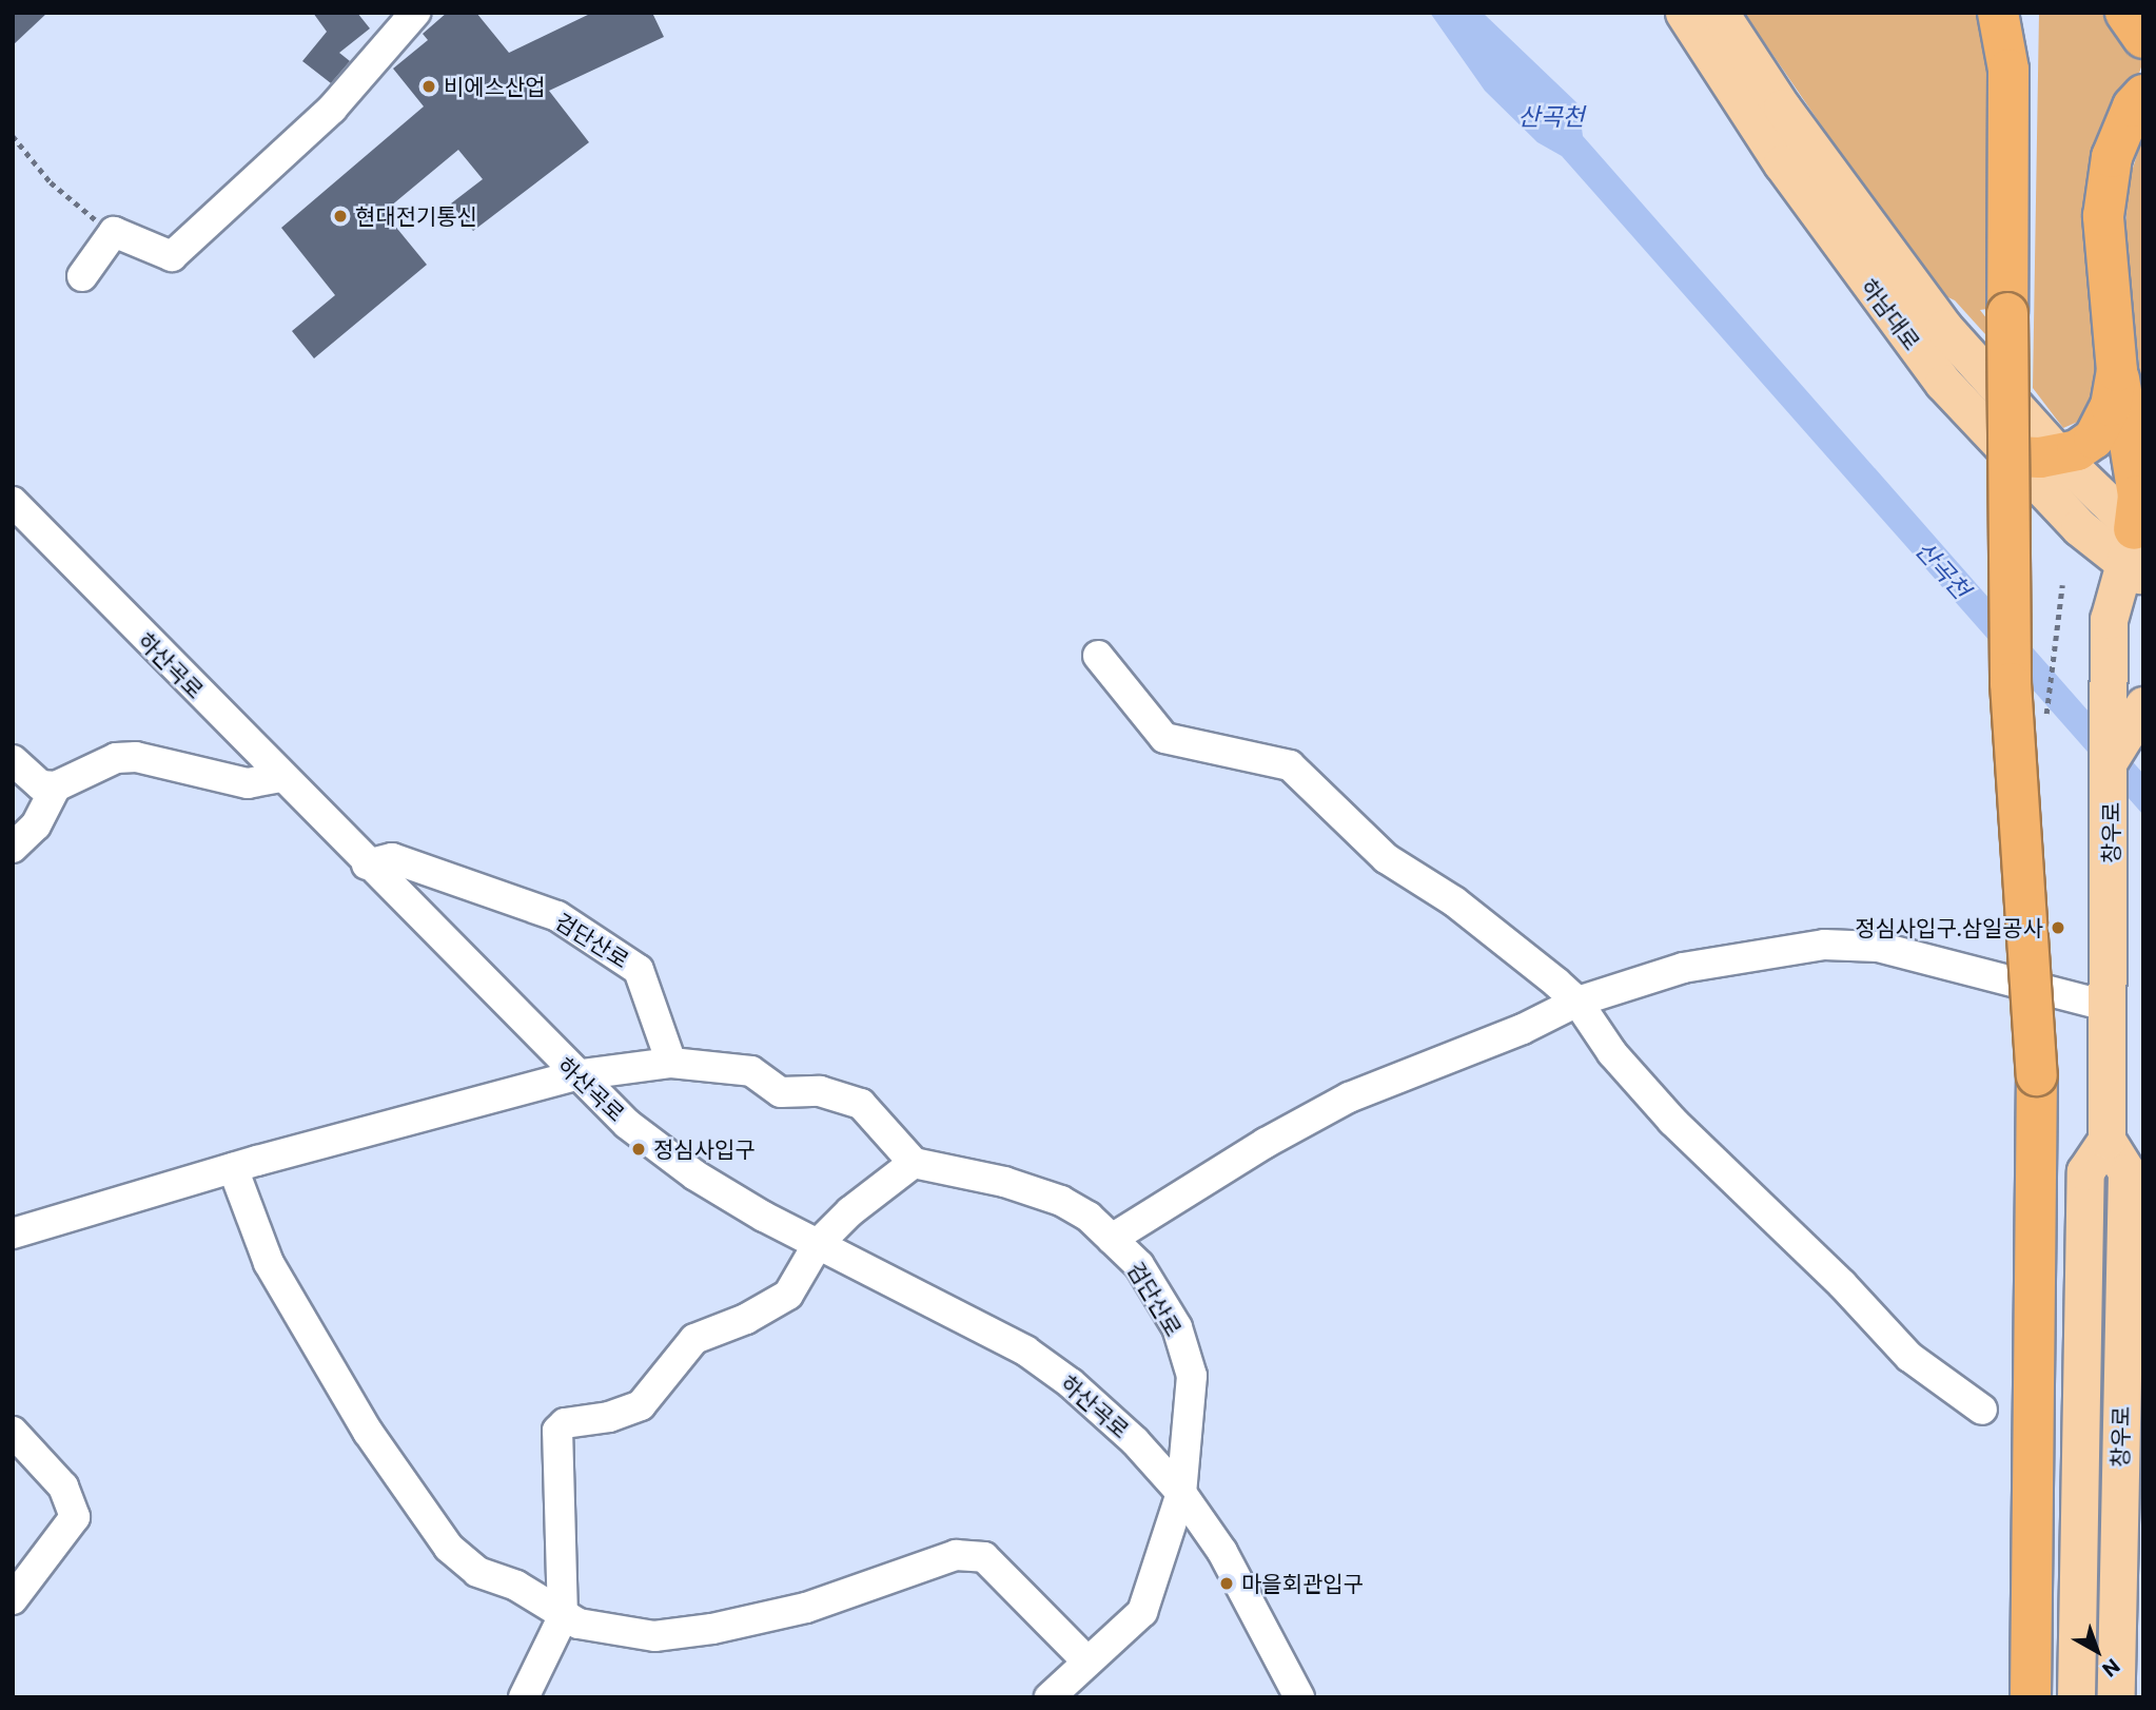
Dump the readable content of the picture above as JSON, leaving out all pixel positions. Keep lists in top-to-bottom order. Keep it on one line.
{"streets":{"main road":["하남대로","창우로"],"street":["하산곡로","검단산로"]},"crossings":[["하남대로","창우로"],["하산곡로","검단산로"]],"water":["산곡천"],"places":["비에스산업","현대전기통신","정심사입구.삼일공사","정심사입구","마을회관입구"],"north":"bottom right"}
